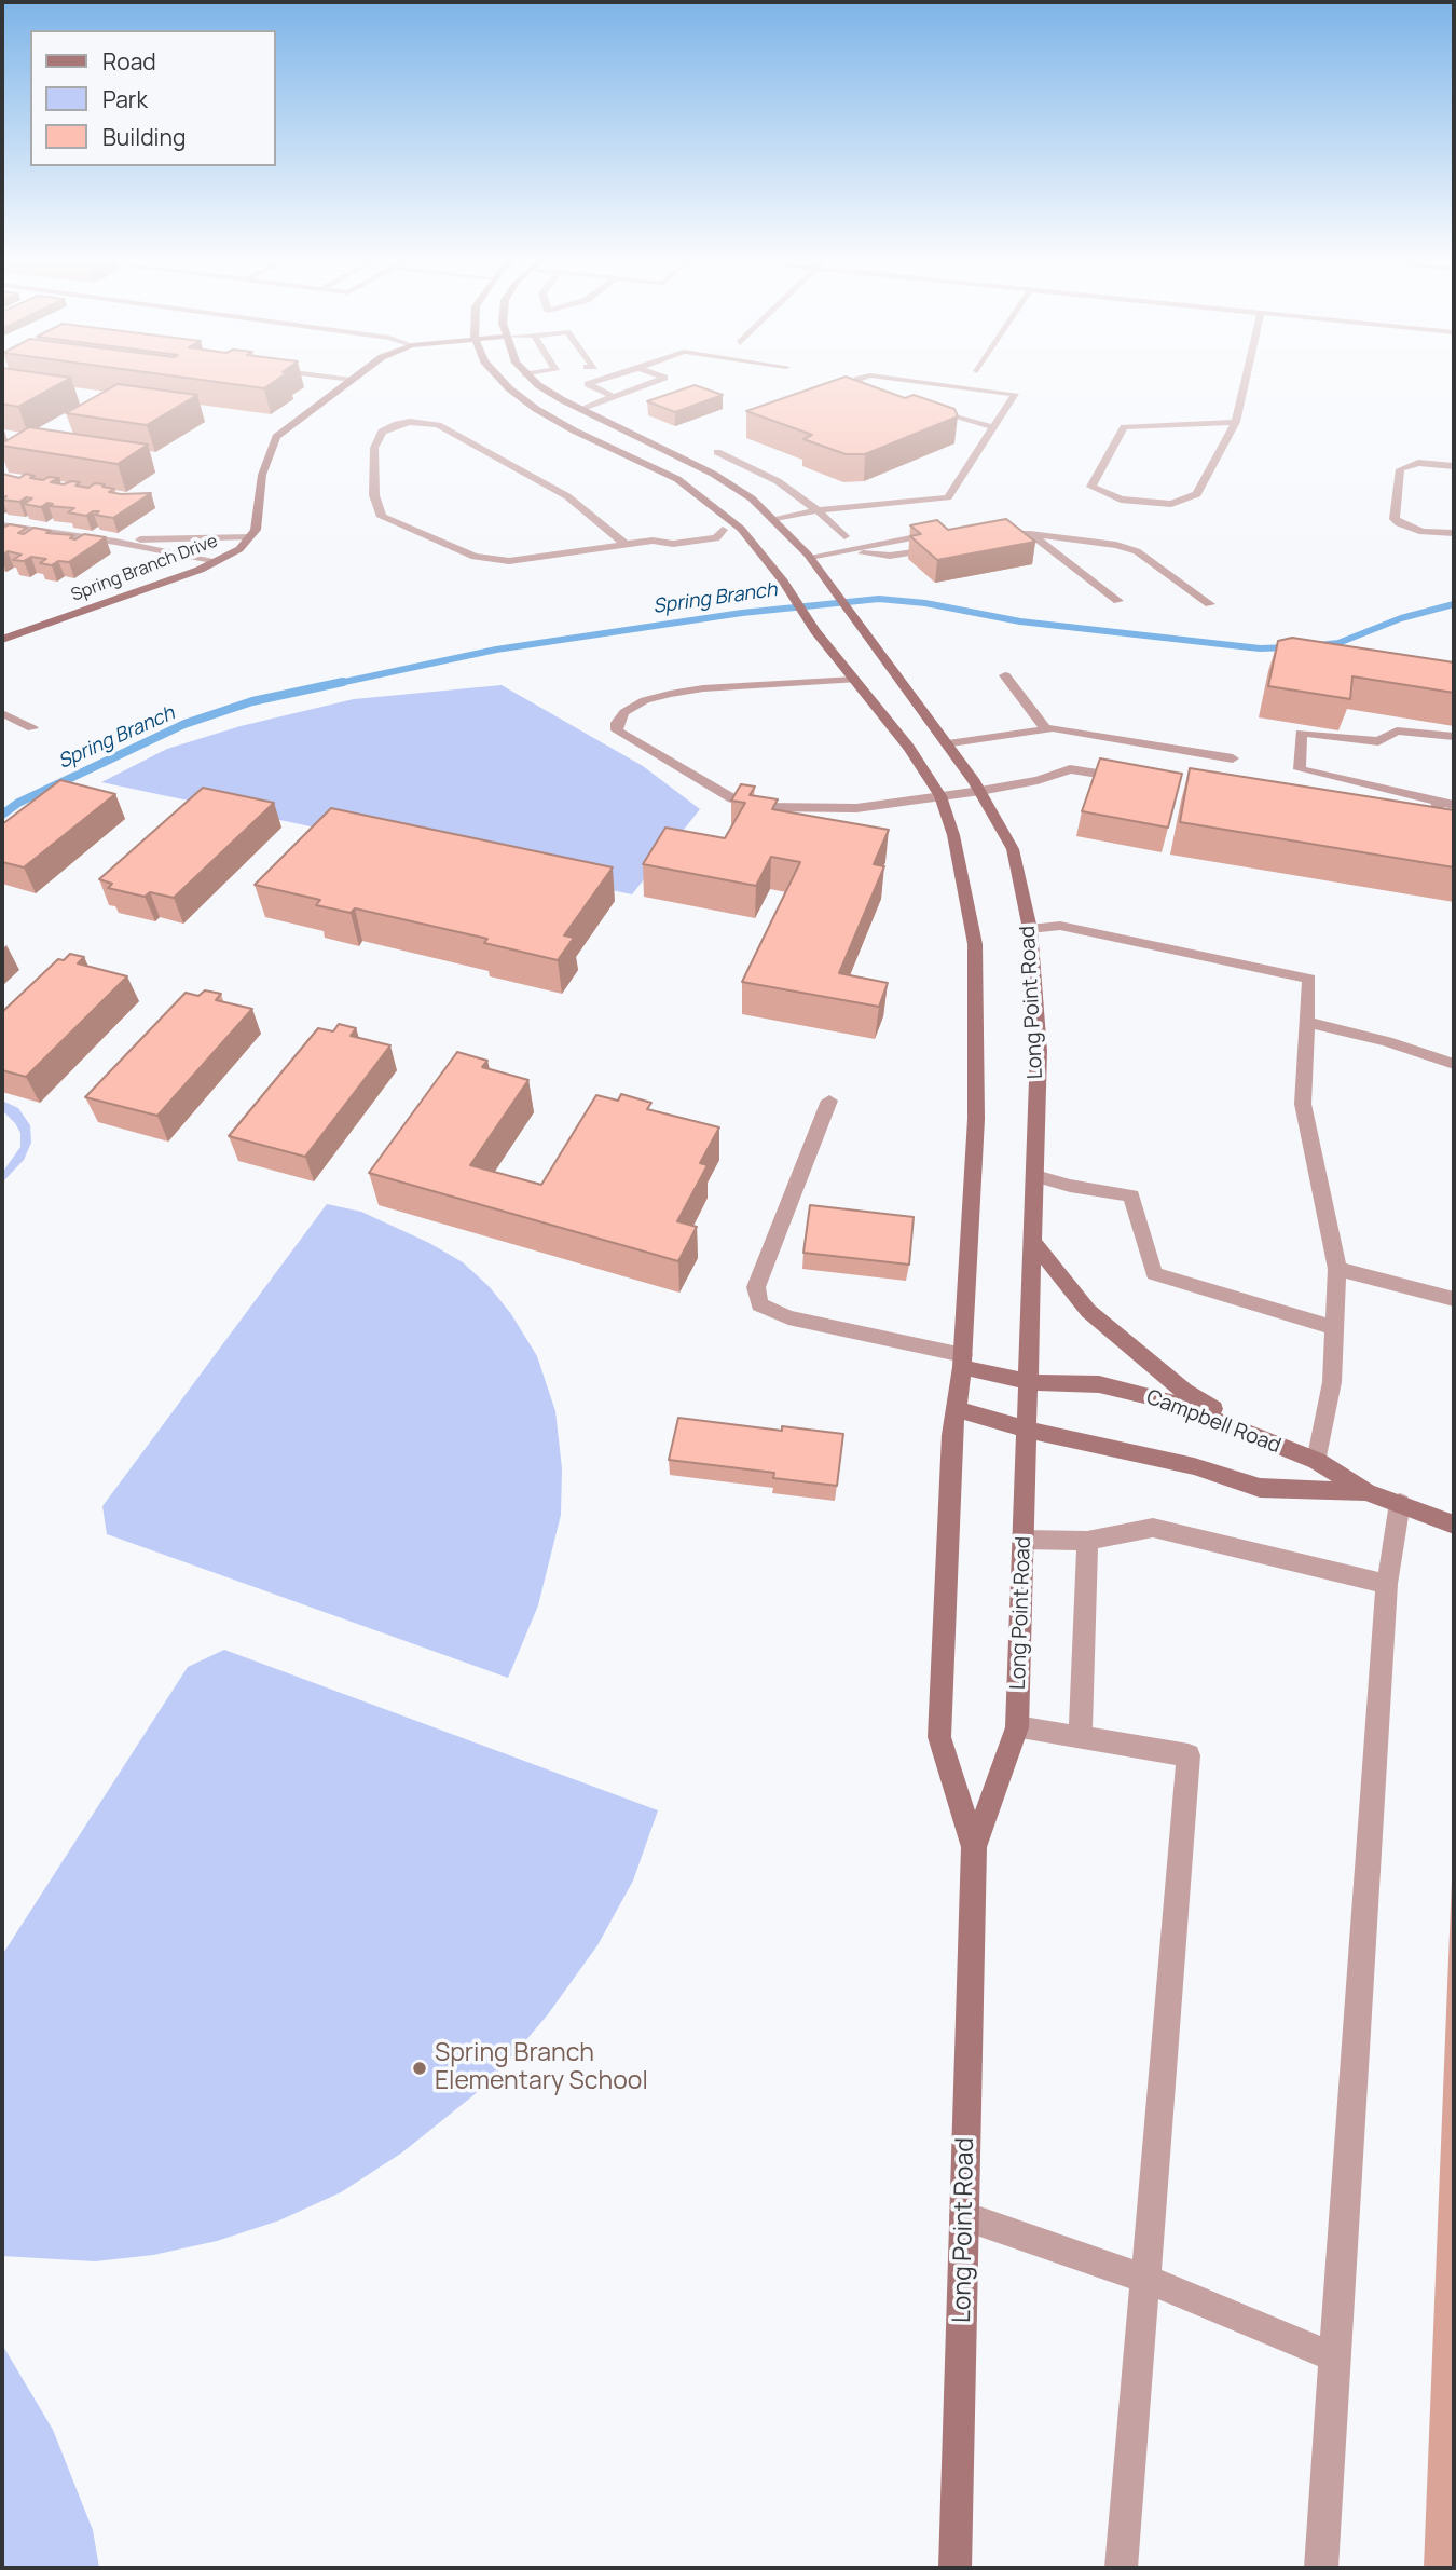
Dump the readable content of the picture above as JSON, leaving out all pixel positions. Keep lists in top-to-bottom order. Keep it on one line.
{"streets":{"main road":["Spring Branch Drive","Long Point Road","Campbell Road"]},"crossings":[["Long Point Road","Campbell Road"]],"water":["Spring Branch"],"places":["Spring Branch Elementary School"],"legend":["Road","Park","Building"]}
